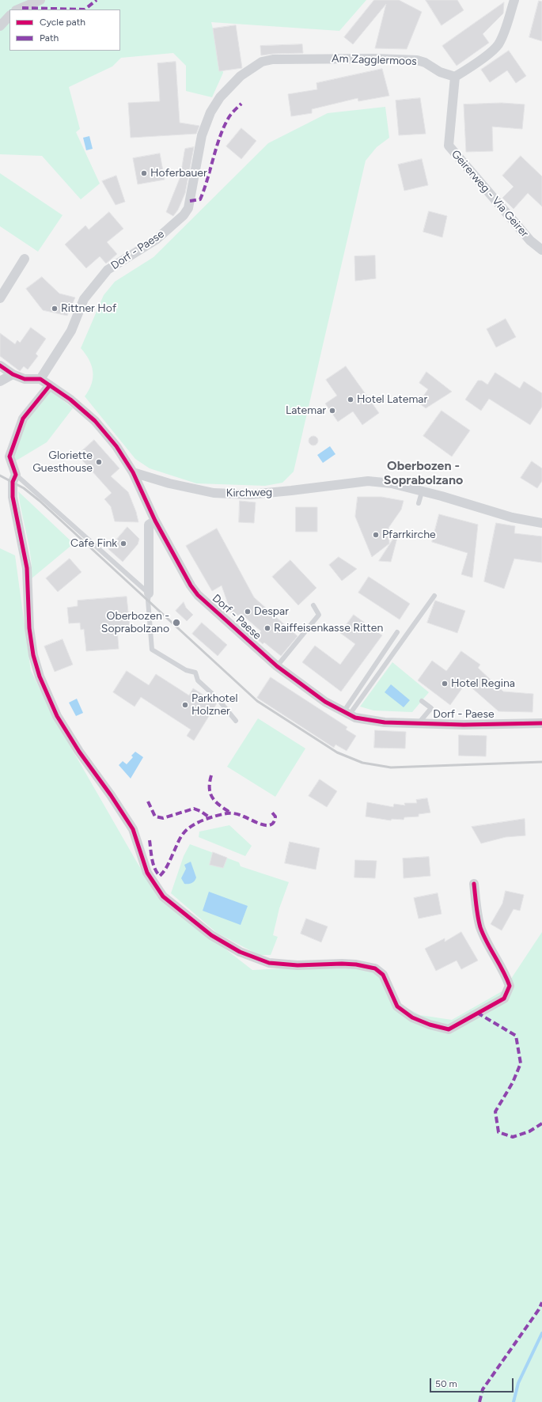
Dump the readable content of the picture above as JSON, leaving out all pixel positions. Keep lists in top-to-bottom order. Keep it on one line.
{"streets":{"street":["Am Zagglermoos","Geirerweg - Via Geirer","Dorf - Paese","Kirchweg"]},"crossings":[["Am Zagglermoos","Geirerweg - Via Geirer"],["Am Zagglermoos","Dorf - Paese"],["Dorf - Paese","Kirchweg"]],"districts":["Oberbozen - Soprabolzano"],"places":["Hoferbauer","Rittner Hof","Hotel Latemar","Latemar","Gloriette Guesthouse","Pfarrkirche","Cafe Fink","Despar","Oberbozen - Soprabolzano","Raiffeisenkasse Ritten","Hotel Regina","Parkhotel Holzner"],"legend":["Cycle path","Path"],"scale_bar":"50 m"}
